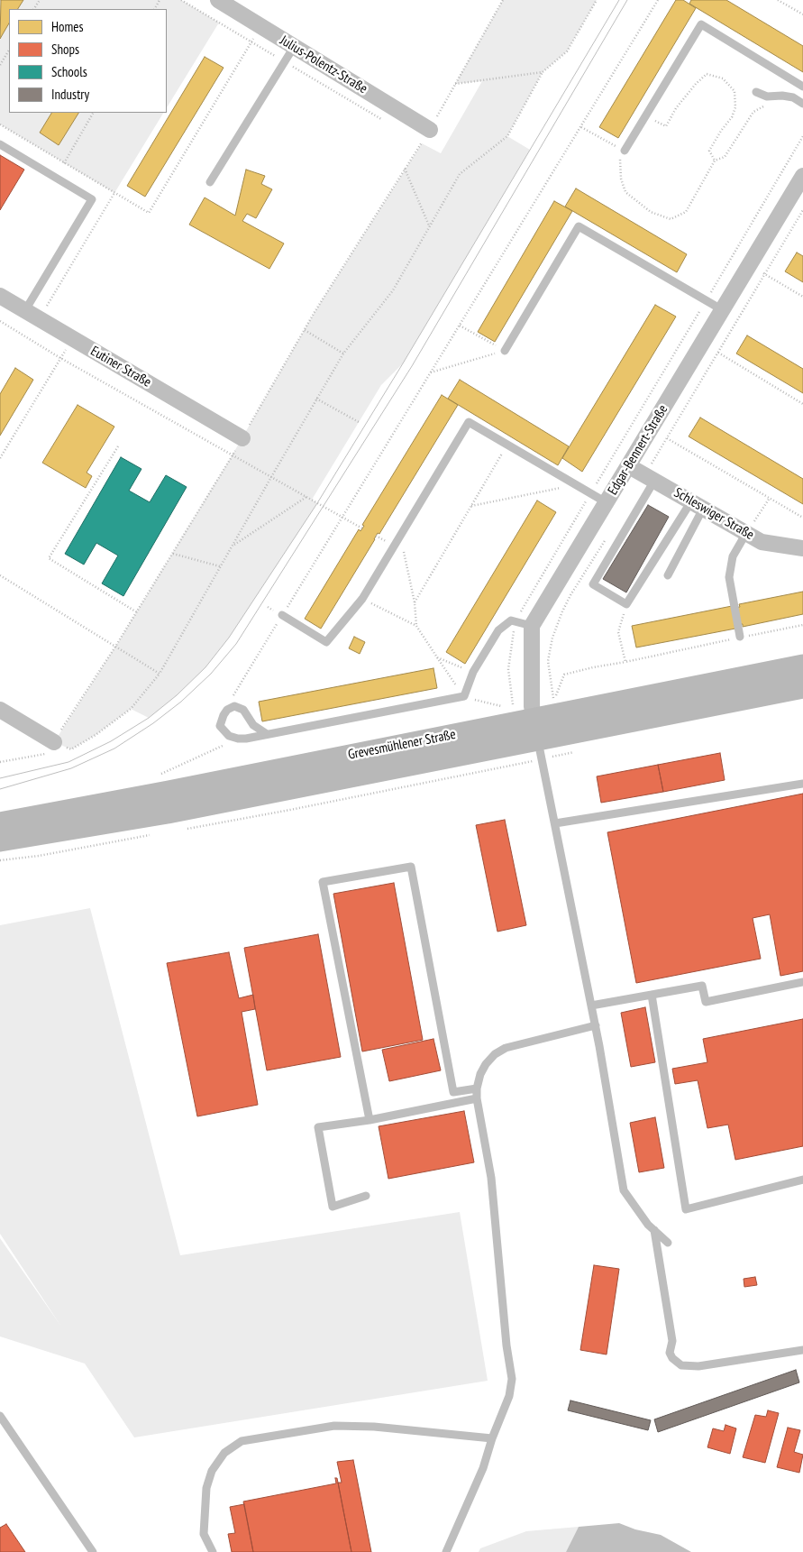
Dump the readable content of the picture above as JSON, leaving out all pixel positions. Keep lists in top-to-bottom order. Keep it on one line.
{"streets":{"street":["Julius-Polentz-Straße","Eutiner Straße","Edgar-Bennert-Straße","Schleswiger Straße","Grevesmühlener Straße"]},"crossings":[["Edgar-Bennert-Straße","Schleswiger Straße"]],"legend":["Homes","Shops","Schools","Industry"]}
